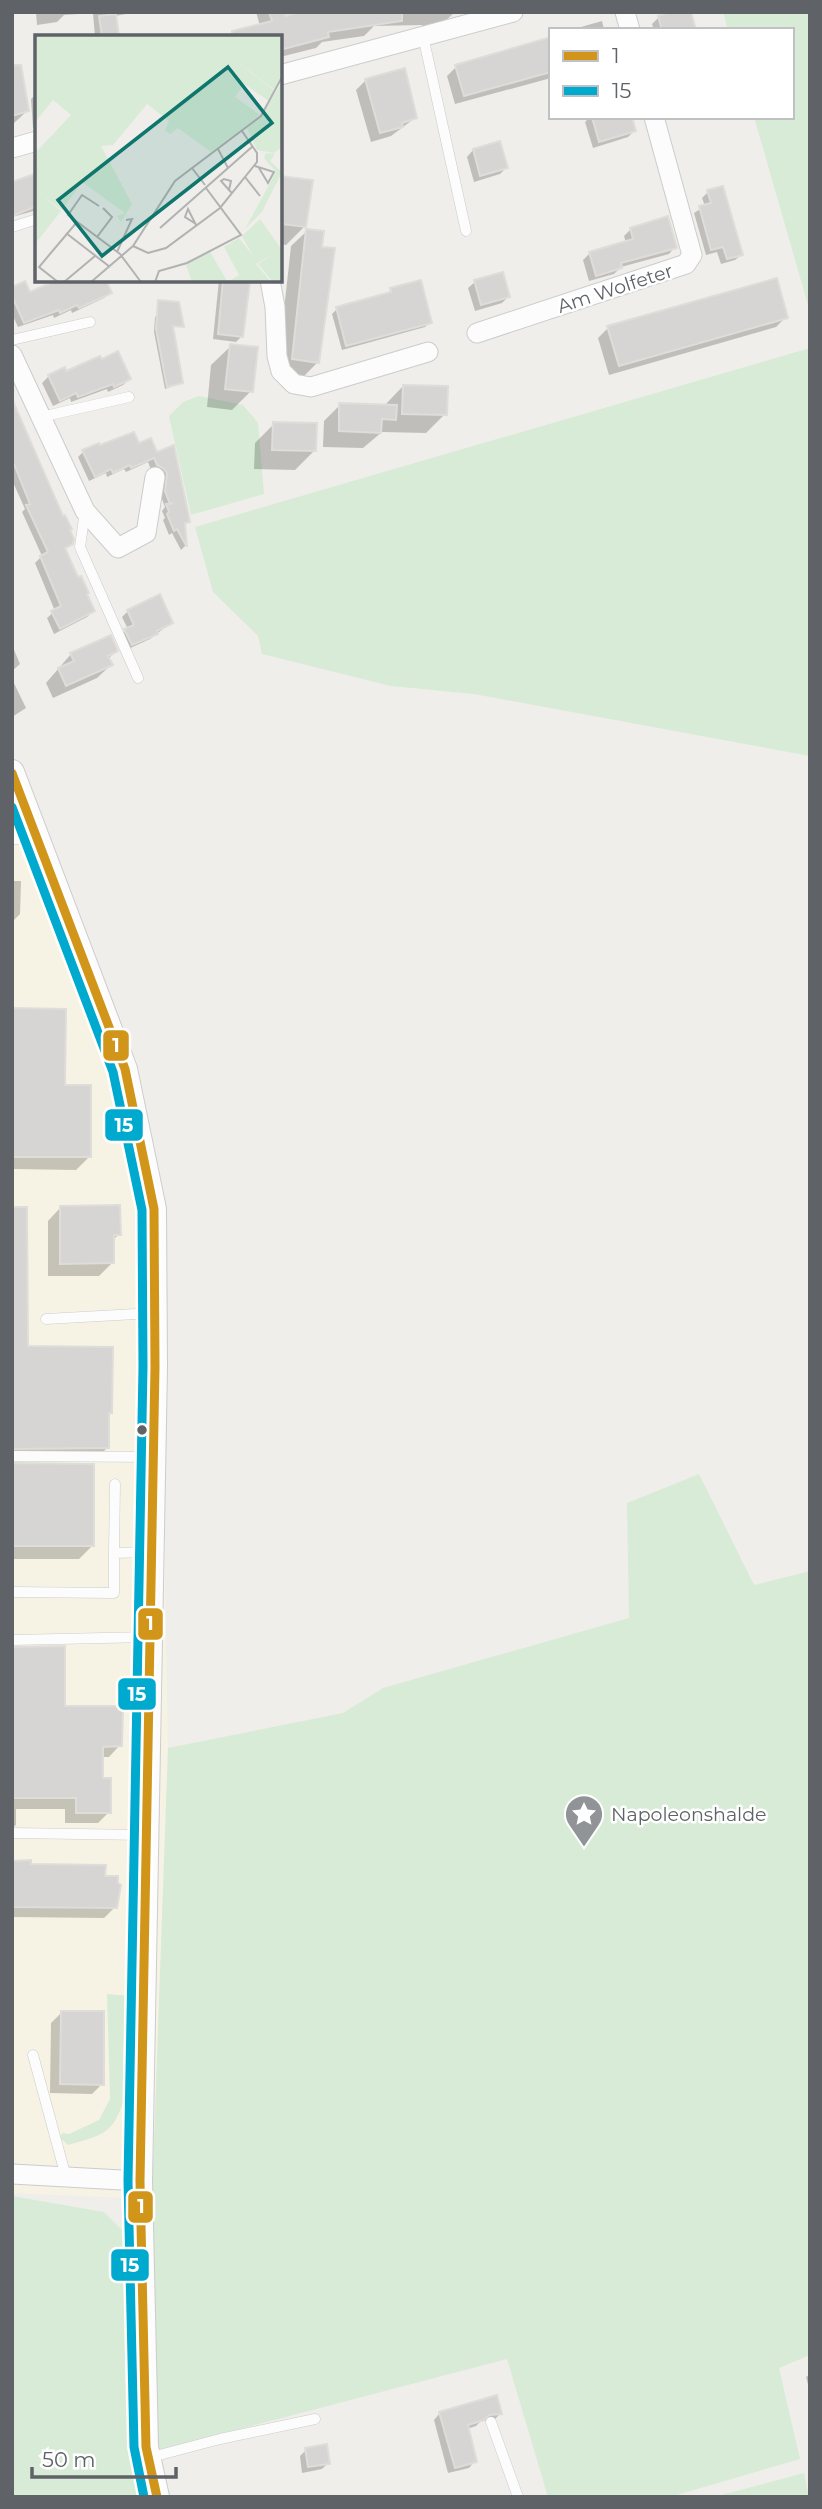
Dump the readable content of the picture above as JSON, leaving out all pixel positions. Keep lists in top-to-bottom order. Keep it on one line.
{"streets":{"street":["Am Wolfeter"]},"places":{"place":["Napoleonshalde"]},"lines":["transit line 1","transit line 15"],"legend":["1","15"],"scale_bar":"50 m"}
